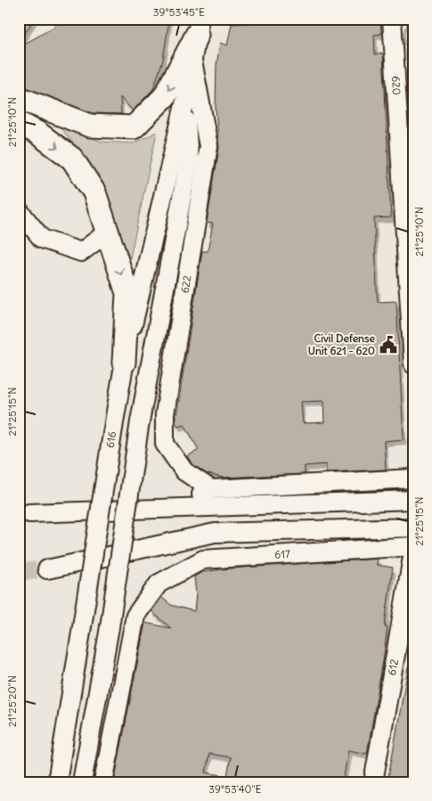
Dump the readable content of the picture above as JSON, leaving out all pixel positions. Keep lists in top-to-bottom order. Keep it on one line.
{"streets":{"street":["620","622","616","617","612"]},"crossings":[["622","616"]],"places":{"public building":["Civil Defense Unit 621 - 620"]},"coordinates":["39°53'45\"E","21°25'10\"N","21°25'15\"N","21°25'20\"N","39°53'40\"E"]}
